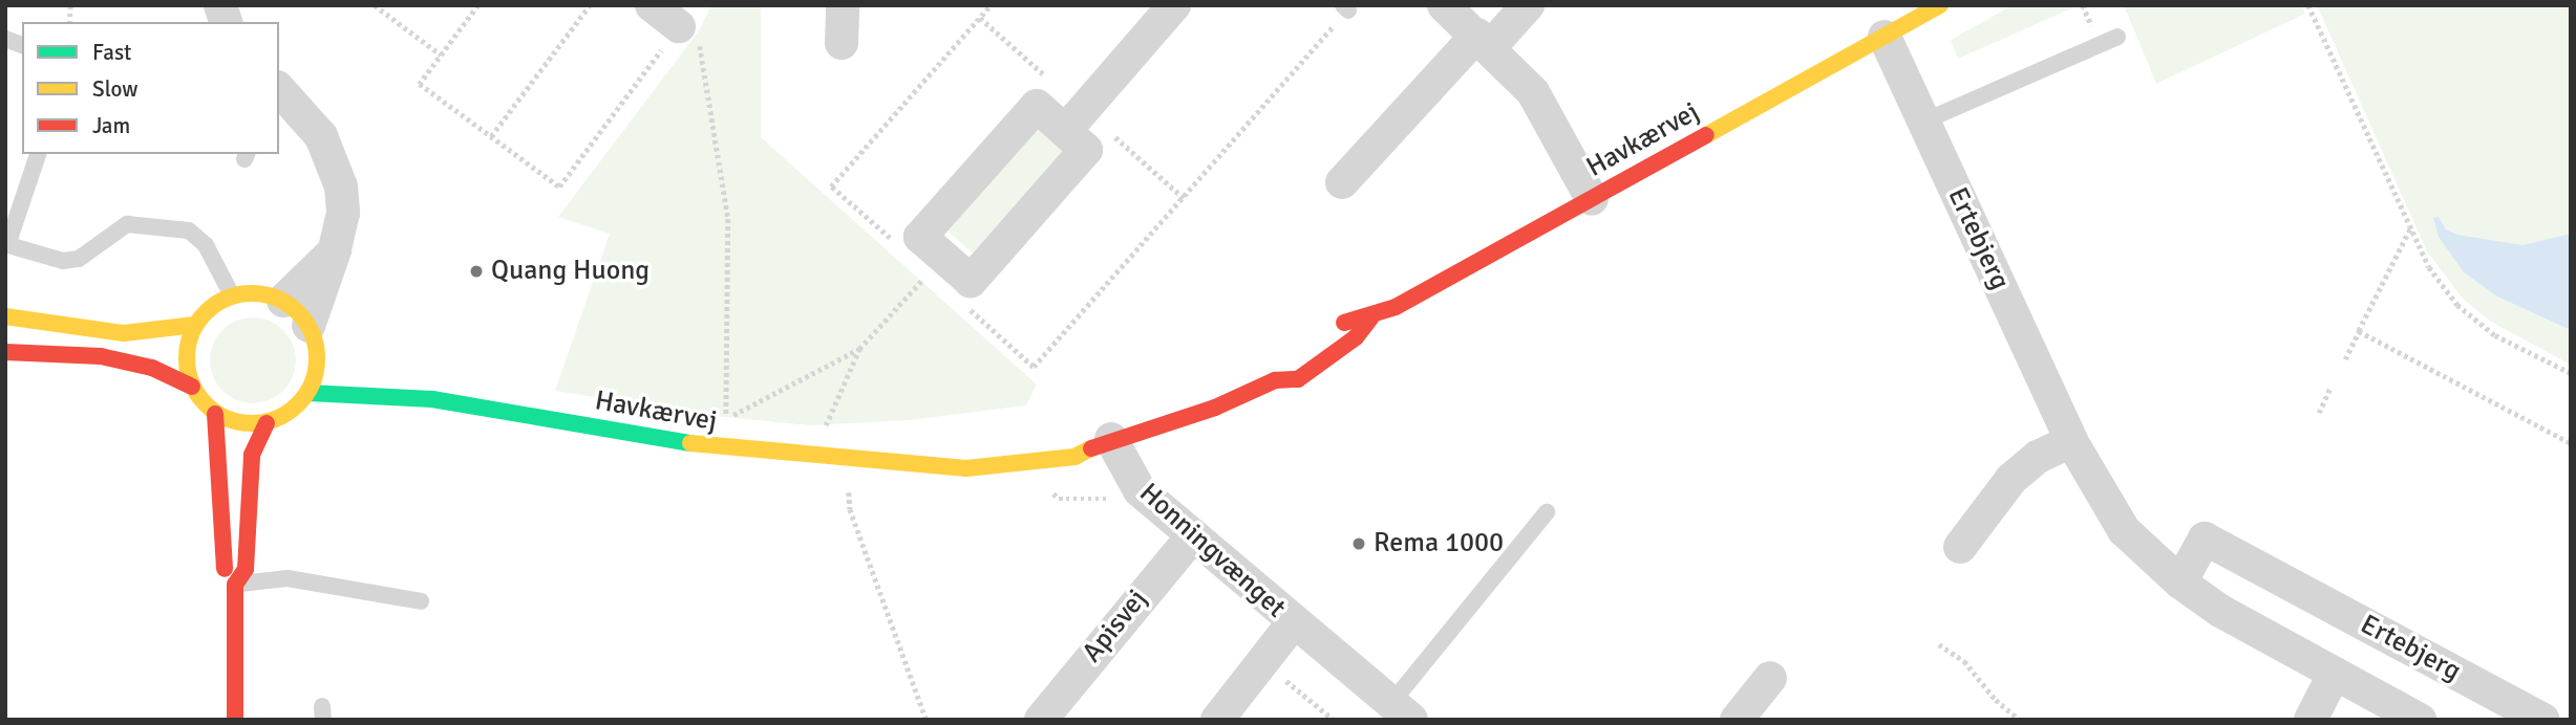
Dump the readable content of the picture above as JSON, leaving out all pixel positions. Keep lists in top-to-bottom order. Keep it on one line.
{"streets":{"street":["Havkærvej","Ertebjerg","Honningvænget","Apisvej"]},"crossings":[["Havkærvej","Ertebjerg"],["Havkærvej","Honningvænget"],["Honningvænget","Apisvej"]],"places":["Quang Huong","Rema 1000"],"legend":["Fast","Slow","Jam"]}
